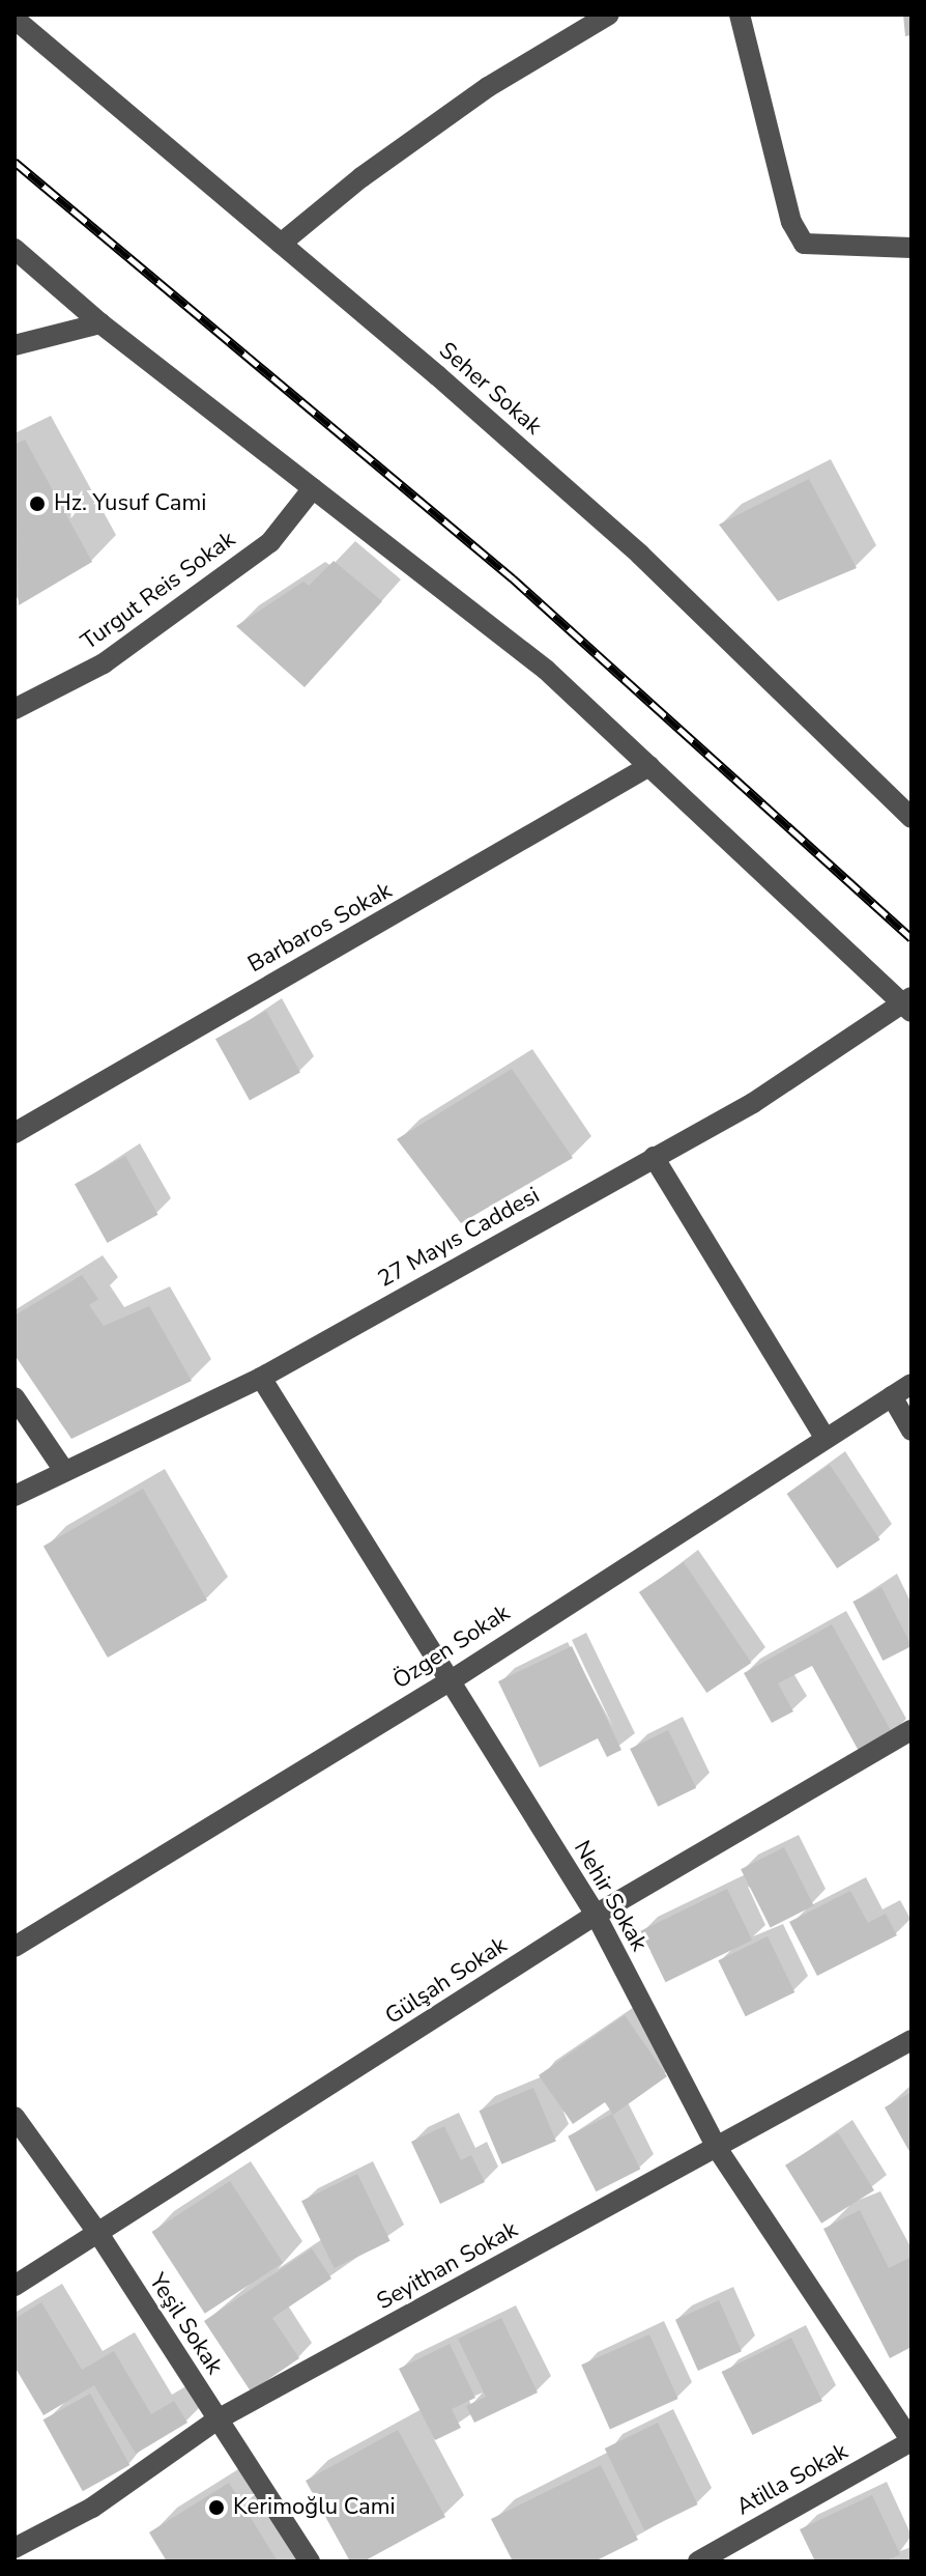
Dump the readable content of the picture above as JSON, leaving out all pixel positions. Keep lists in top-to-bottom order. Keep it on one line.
{"streets":{"street":["Seher Sokak","Turgut Reis Sokak","Barbaros Sokak","27 Mayıs Caddesi","Özgen Sokak","Nehir Sokak","Gülşah Sokak","Seyithan Sokak","Yeşil Sokak","Atilla Sokak"]},"crossings":[["27 Mayıs Caddesi","Nehir Sokak"],["Özgen Sokak","Nehir Sokak"],["Nehir Sokak","Gülşah Sokak"],["Nehir Sokak","Seyithan Sokak"],["Nehir Sokak","Atilla Sokak"],["Gülşah Sokak","Yeşil Sokak"],["Seyithan Sokak","Yeşil Sokak"]],"places":["Hz. Yusuf Cami","Kerimoğlu Cami"]}
